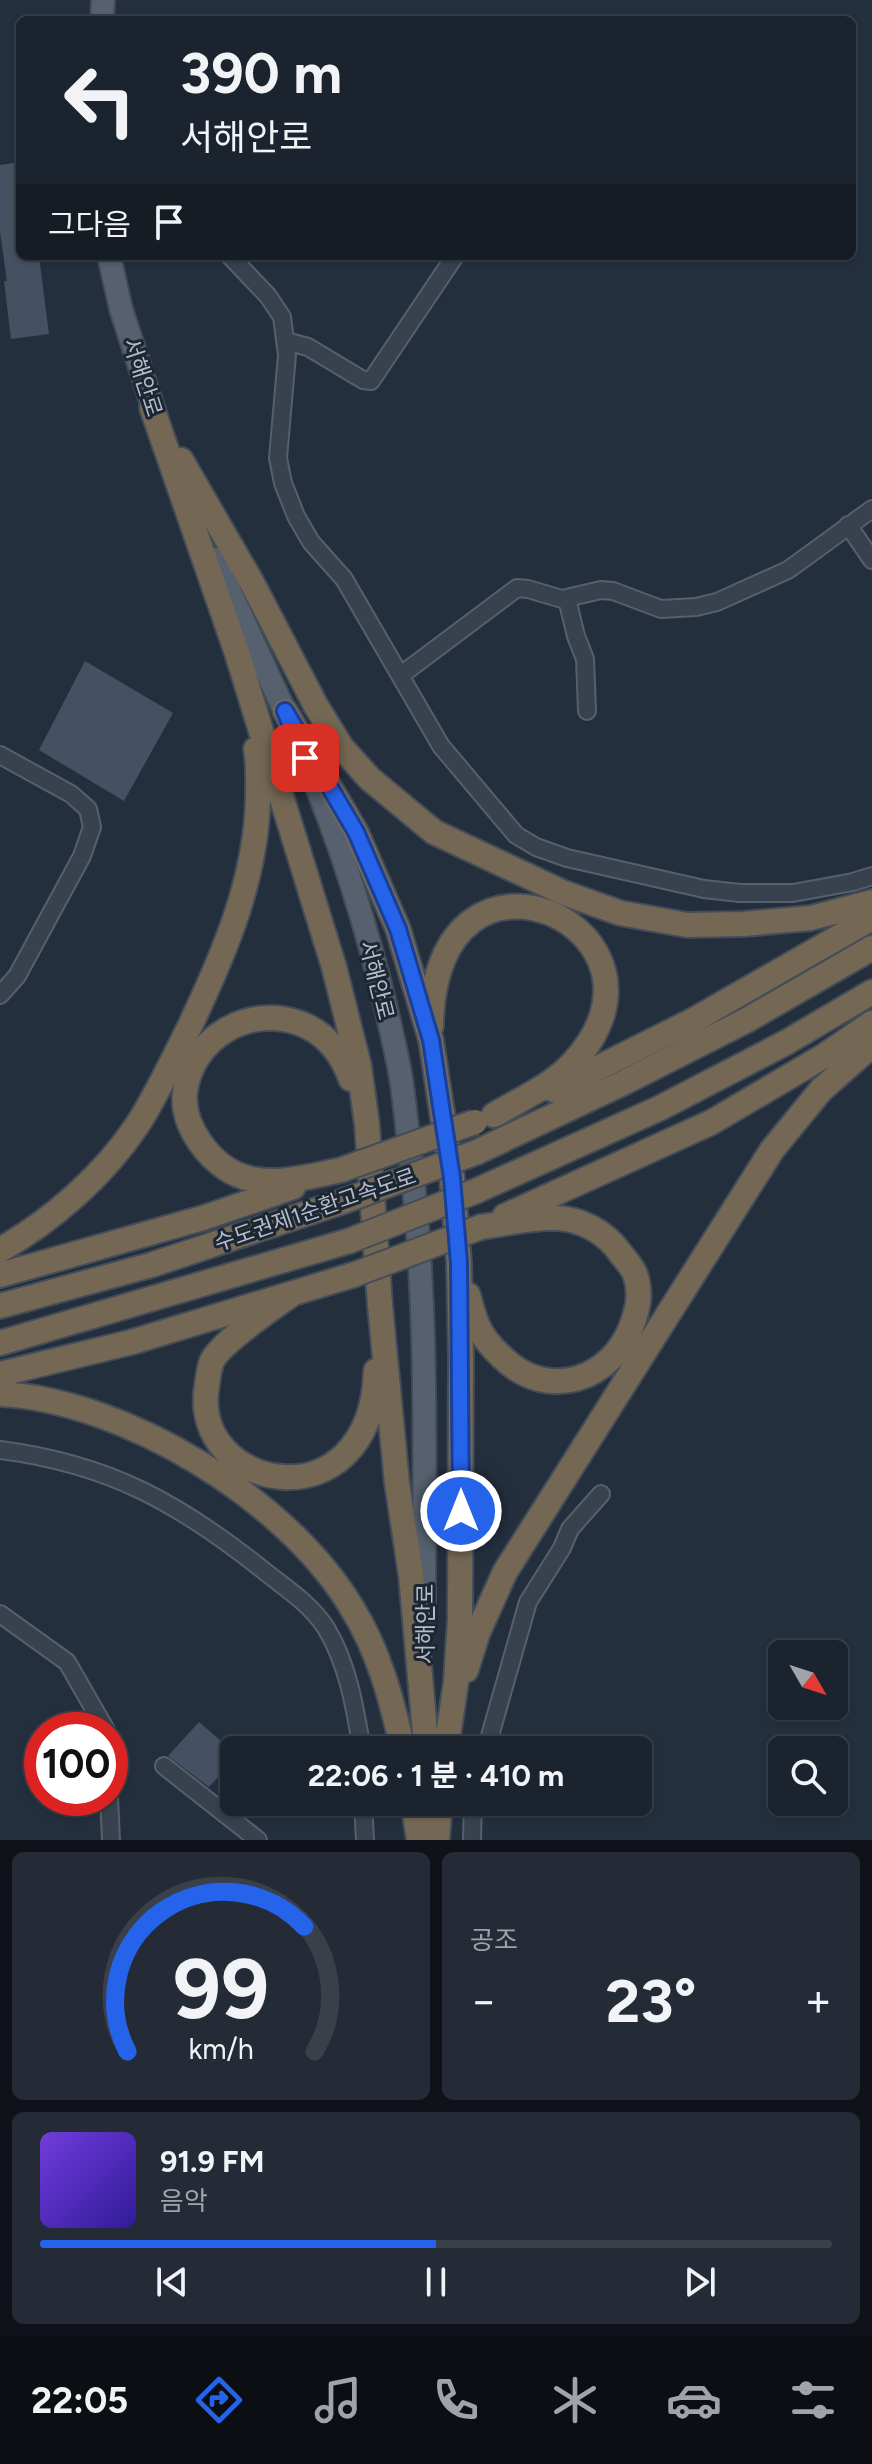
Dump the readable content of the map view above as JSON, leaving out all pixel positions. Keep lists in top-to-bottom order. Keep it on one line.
{"streets":{"highway":["수도권제1순환고속도로"],"main road":["서해안로"]},"north":"bottom right","page":{"turn":["390 m","서해안로"],"then":"그다음","limit":"100","trip":"22:06 · 1 분 · 410 m","tile":"공조","heat":["−","23°","+"],"song":["91.9 FM","음악"],"tabs":"22:05","gauge":["99","km/h"]}}
